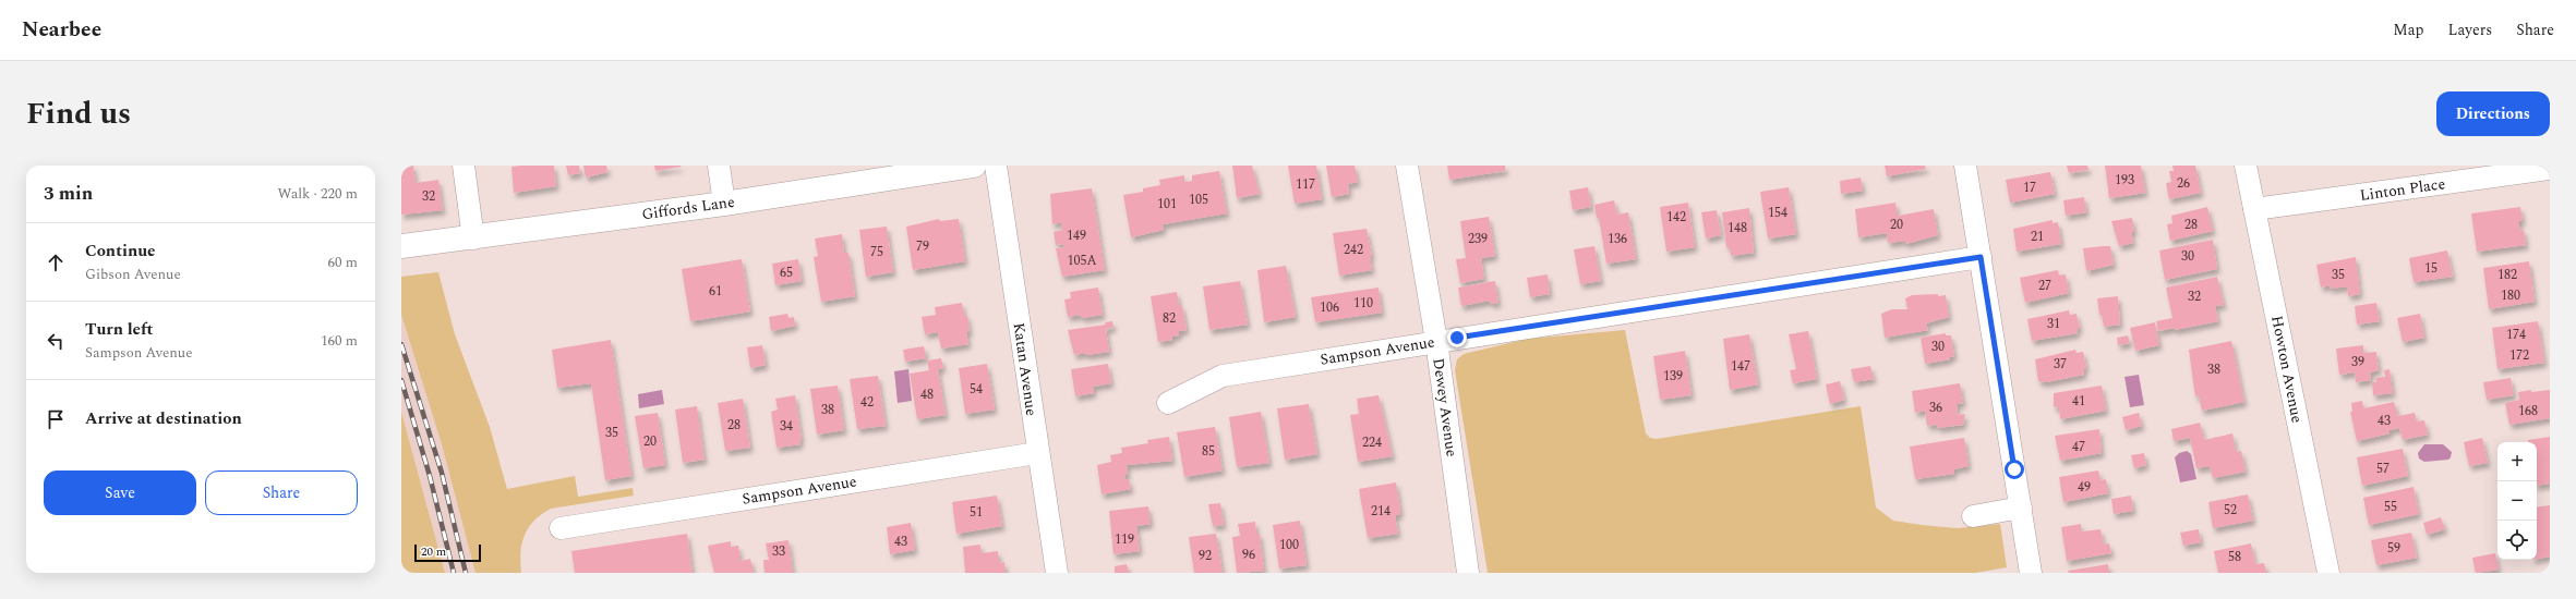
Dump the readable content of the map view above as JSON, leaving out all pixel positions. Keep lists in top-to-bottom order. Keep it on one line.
{"streets":{"street":["Linton Place","Giffords Lane","Sampson Avenue","Katan Avenue","Howton Avenue","Dewey Avenue"]},"crossings":[["Linton Place","Howton Avenue"],["Sampson Avenue","Katan Avenue"],["Sampson Avenue","Dewey Avenue"]],"house_numbers":["193","26","117","17","32","105","101","154","142","20","28","148","149","21","239","136","79","242","75","30","105A","15","65","35","182","27","61","180","32","110","106","82","31","174","30","172","39","37","147","38","139","54","48","41","42","36","38","168","43","28","34","35","20","224","47","85","57","49","55","52","214","51","119","43","100","59","33","96","92","58"],"scale_bar":"20 m","page":{"header":"Nearbee","nav":["Map","Layers","Share"],"title":"Find us","buttons":["Directions",["Save","Share"]],"heading":["3 min","Walk · 220 m"],"list":[["Continue","Gibson Avenue","60 m"],["Turn left","Sampson Avenue","160 m"],"Arrive at destination"],"map_buttons":["+","−"],"scale":"20 m"}}
